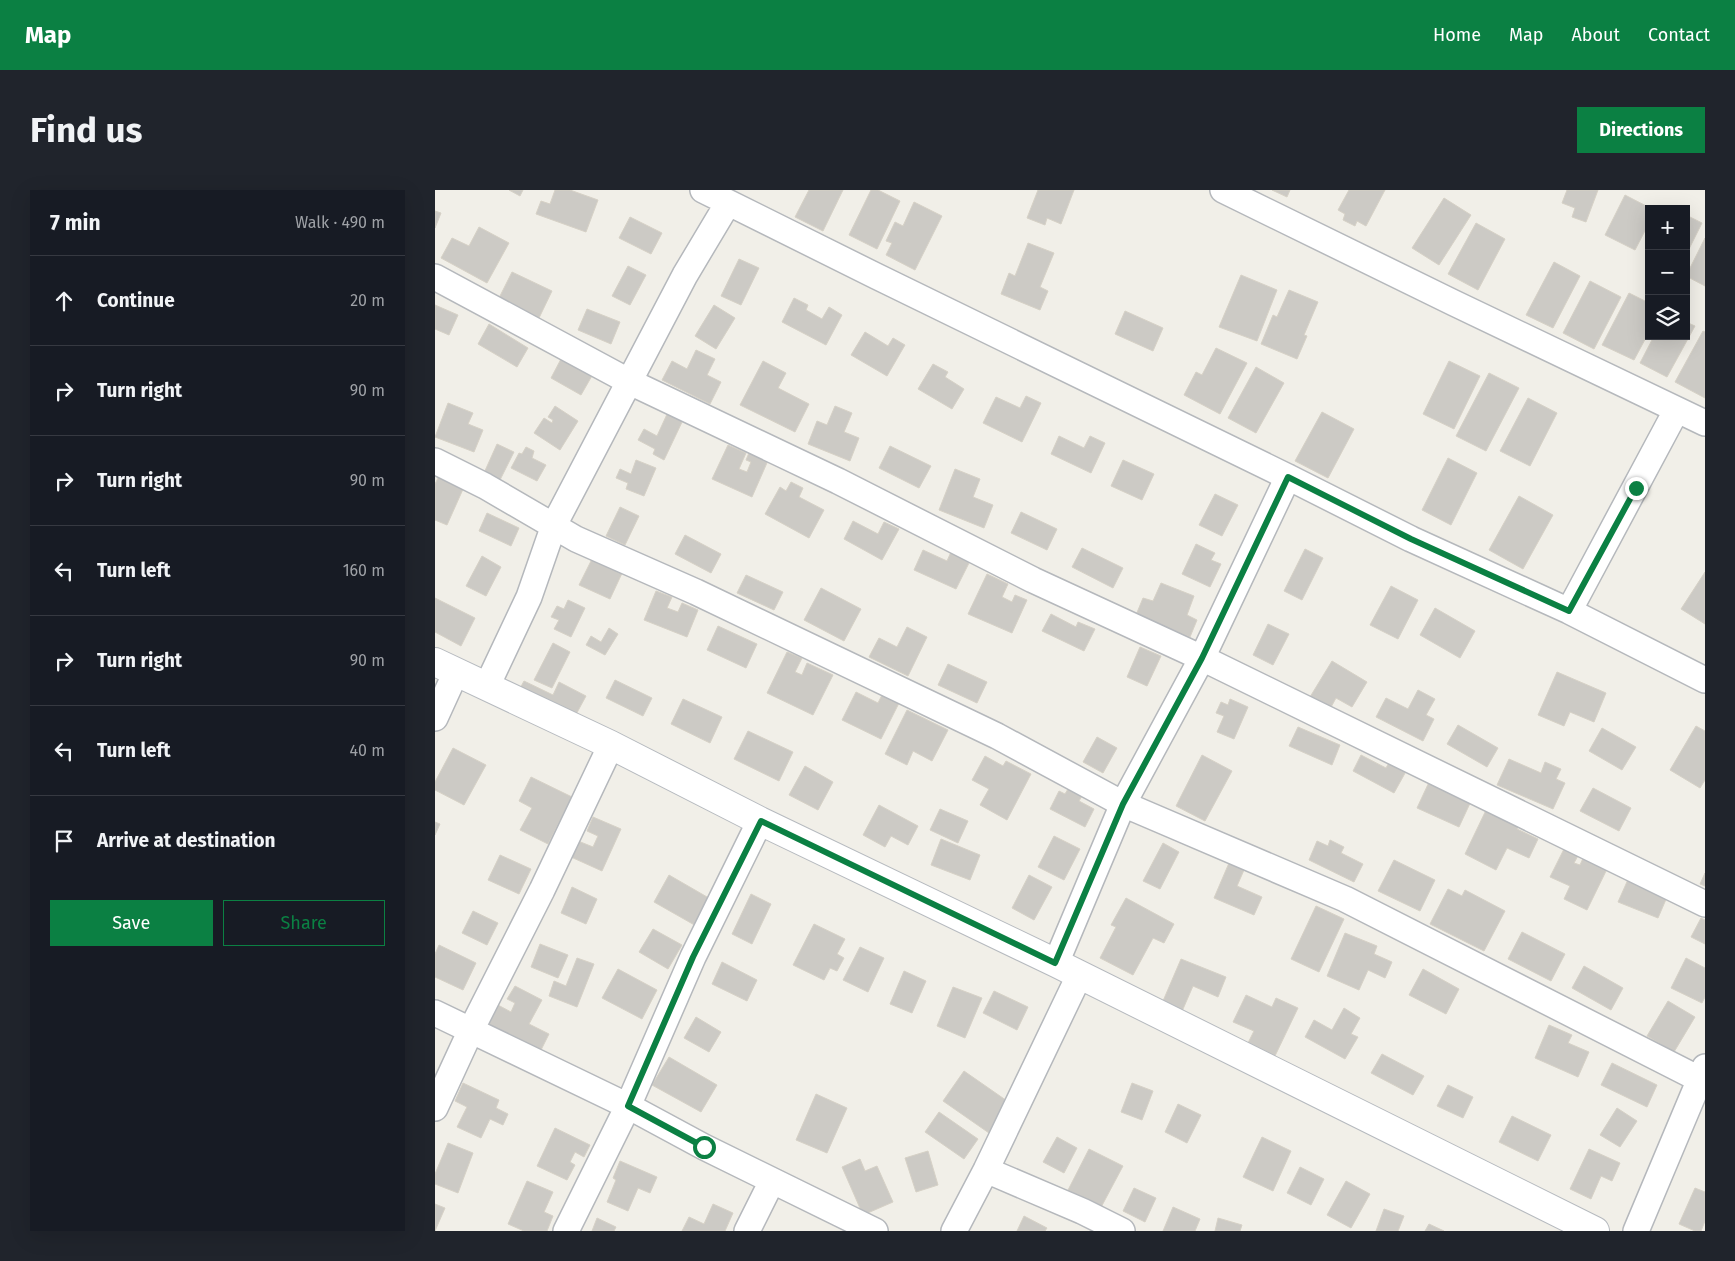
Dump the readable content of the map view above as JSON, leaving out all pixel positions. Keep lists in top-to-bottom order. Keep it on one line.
{"page":{"header":"Map","nav":["Home","Map","About","Contact"],"buttons":["Directions",["Save","Share"]],"title":"Find us","heading":["7 min","Walk · 490 m"],"map_buttons":["+","−"],"list":[["Continue","20 m"],["Turn right","90 m"],["Turn right","90 m"],["Turn left","160 m"],["Turn right","90 m"],["Turn left","40 m"],"Arrive at destination"]}}
